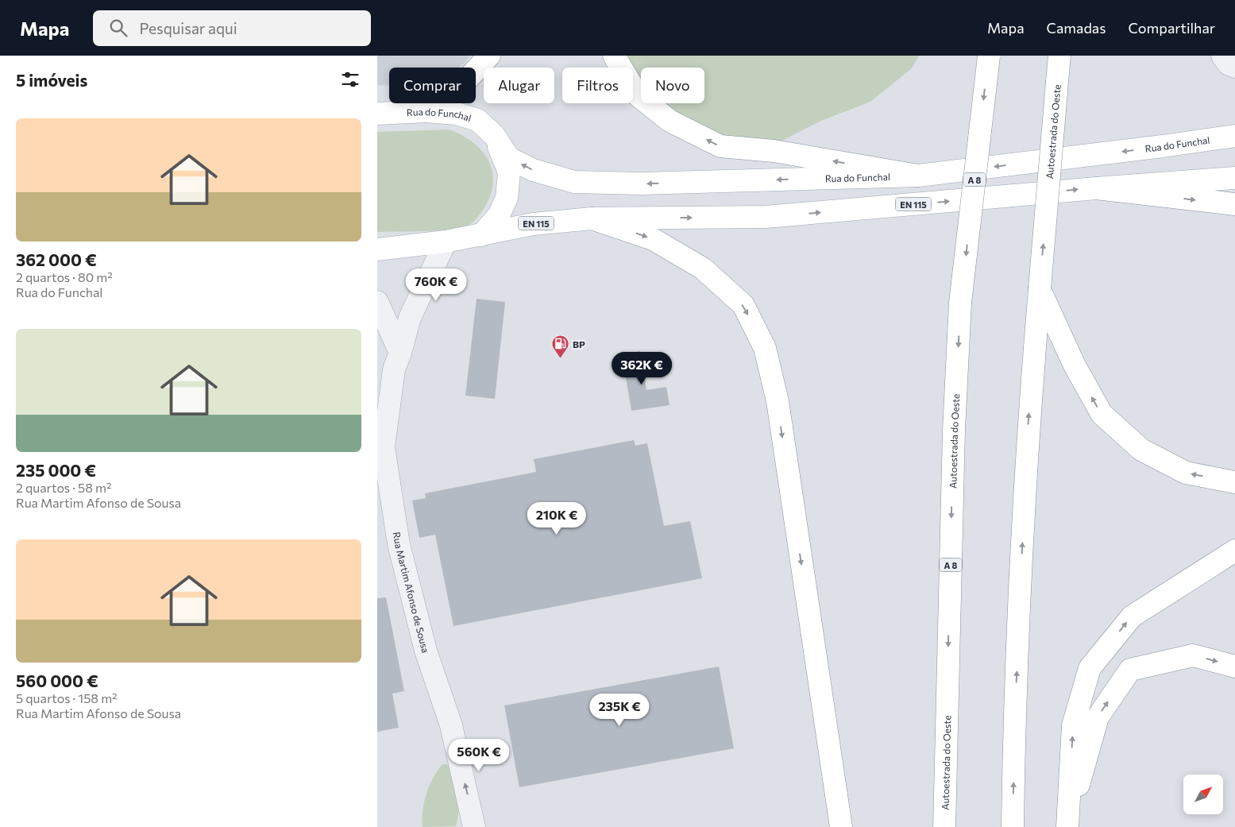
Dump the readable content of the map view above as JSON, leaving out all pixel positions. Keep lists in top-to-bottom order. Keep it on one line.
{"streets":{"main road":["Rua do Funchal","Autoestrada do Oeste","A 8","EN 115"],"street":["Rua Martim Afonso de Sousa"]},"crossings":[["Rua do Funchal","EN 115"]],"one_way":["Rua Martim Afonso de Sousa"],"places":{"fuel station":["BP"]},"north":"top right","page":{"header":"Mapa","search":"Pesquisar aqui","nav":["Mapa","Camadas","Compartilhar"],"heading":"5 imóveis","chip":["Comprar","Alugar","Filtros","Novo"],"list":[{"name":"362 000 €","note":"2 quartos · 80 m² · Rua do Funchal"},{"name":"235 000 €","note":"2 quartos · 58 m² · Rua Martim Afonso de Sousa"},{"name":"560 000 €","note":"5 quartos · 158 m² · Rua Martim Afonso de Sousa"}],"price":["760K €","362K €","210K €","235K €","560K €"]}}
